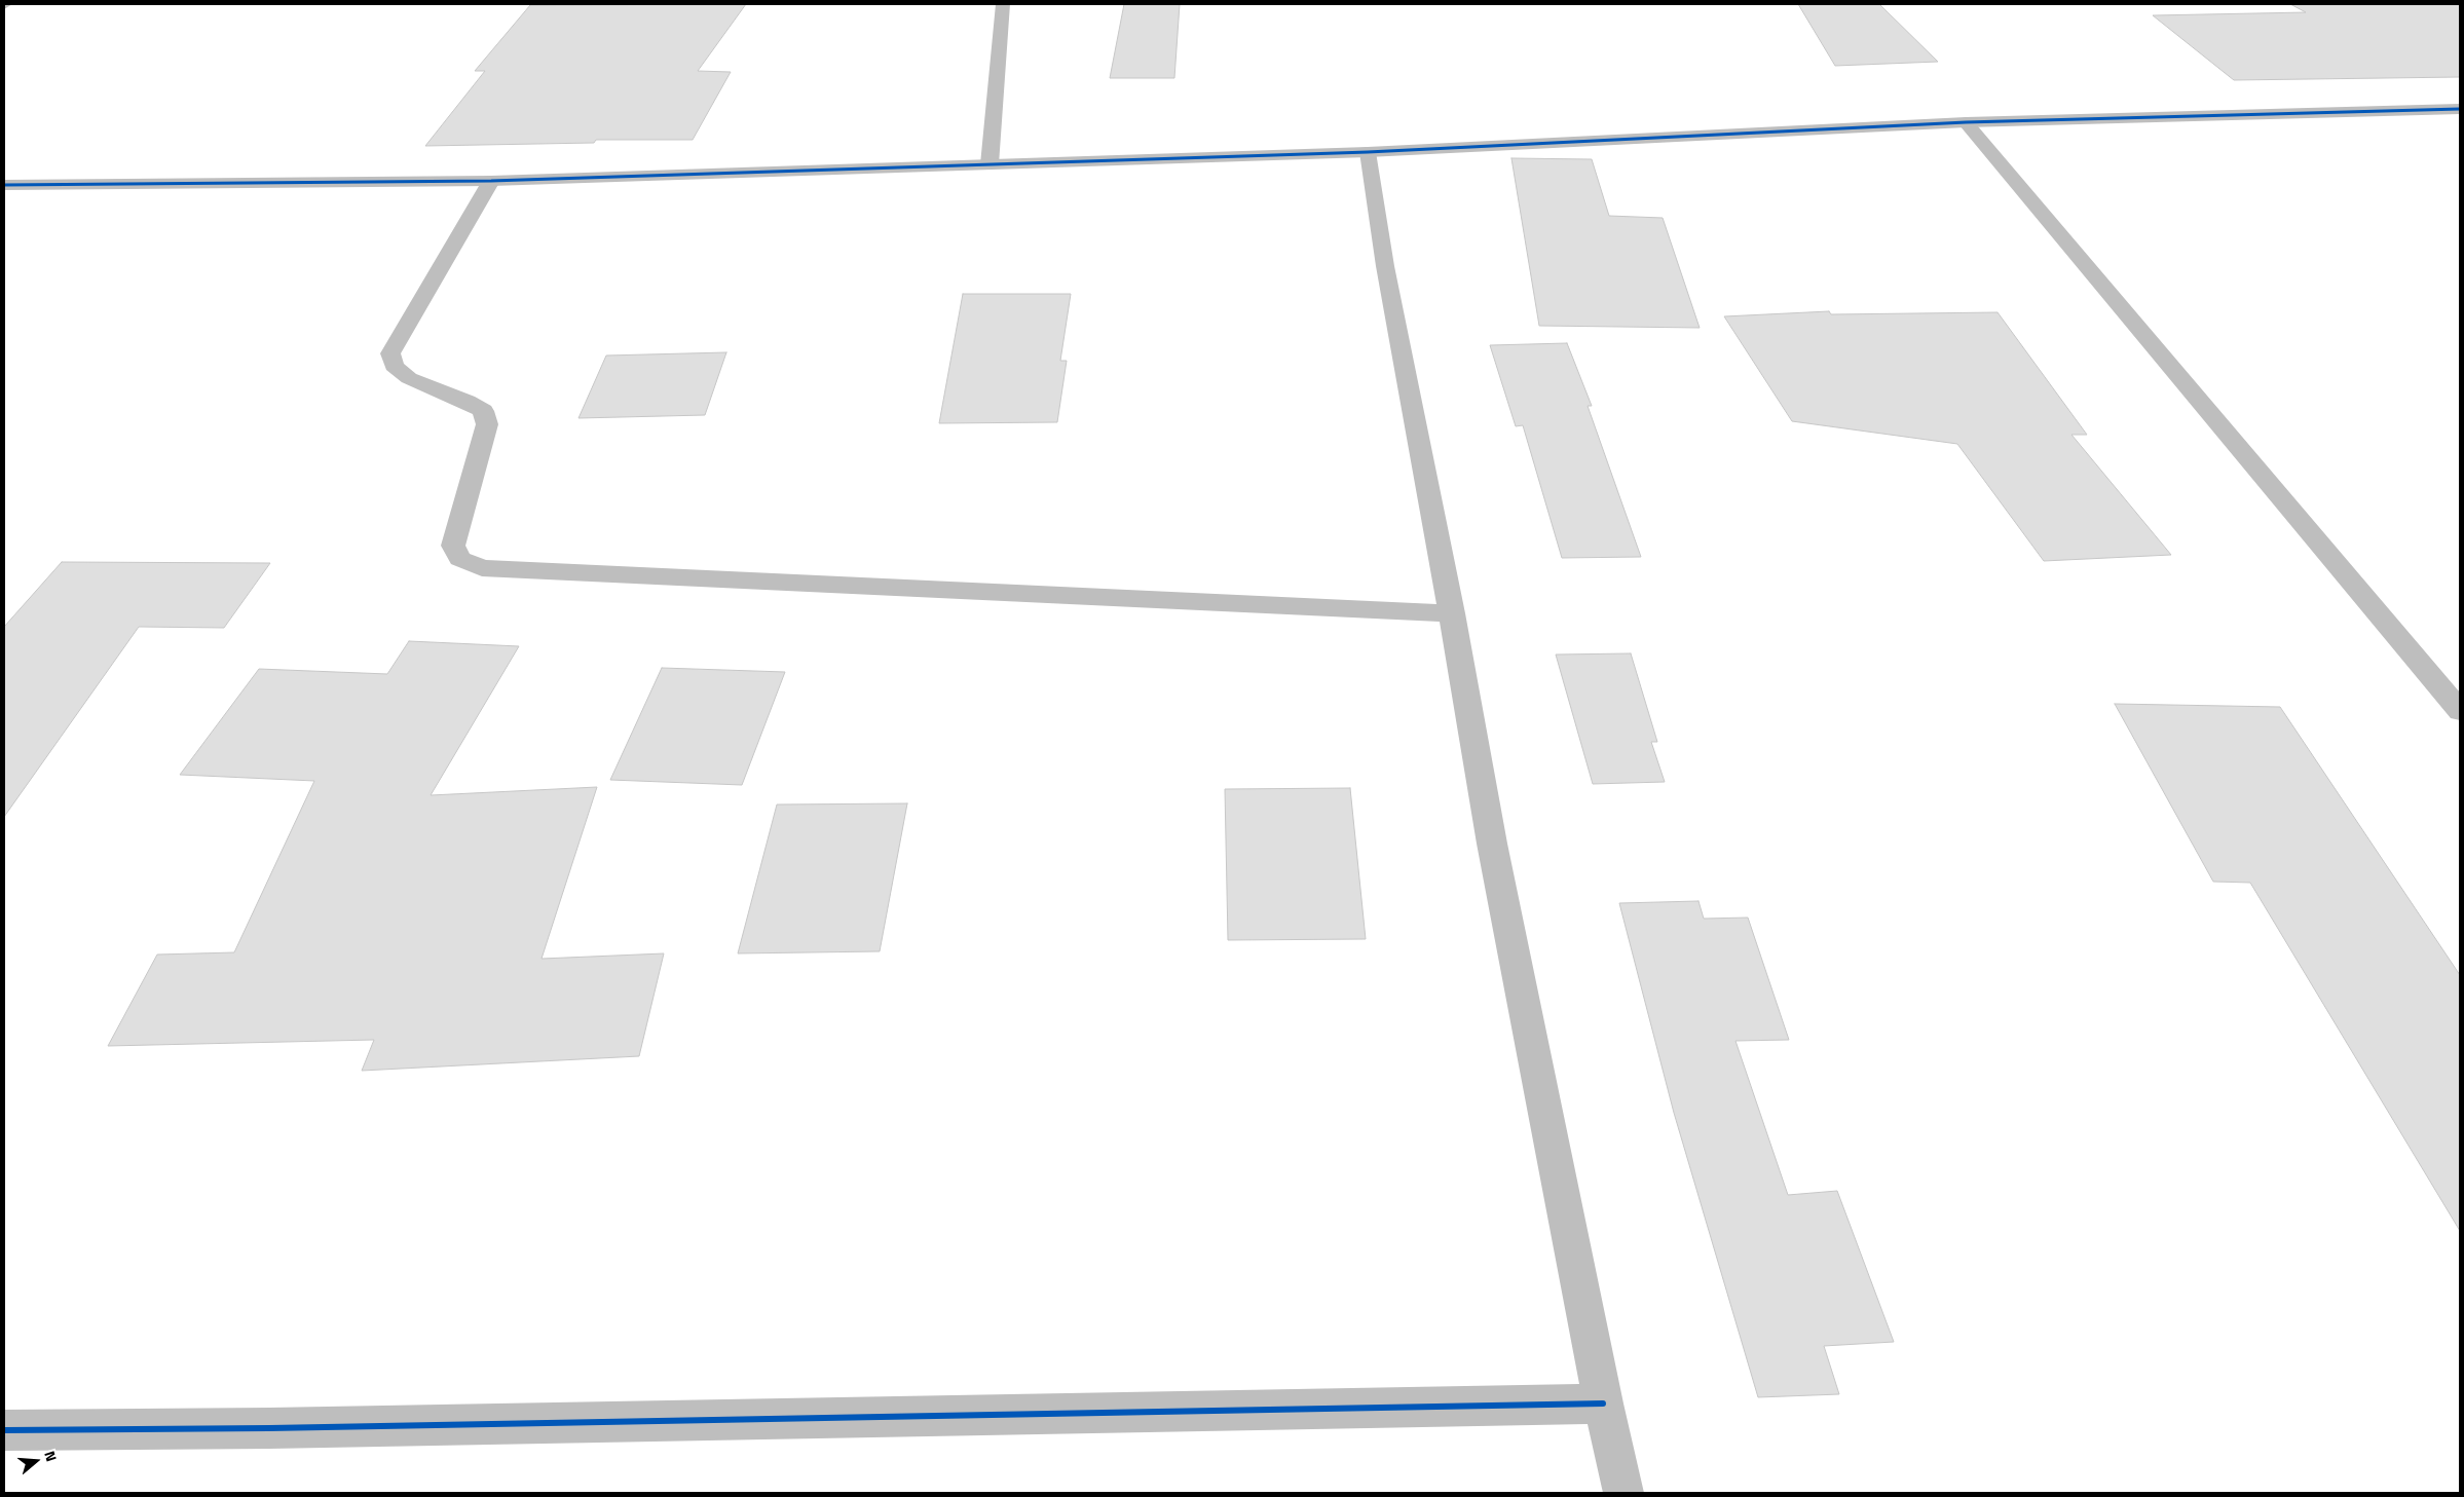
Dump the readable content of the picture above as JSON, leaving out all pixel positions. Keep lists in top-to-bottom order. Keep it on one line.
{"north":"right"}
